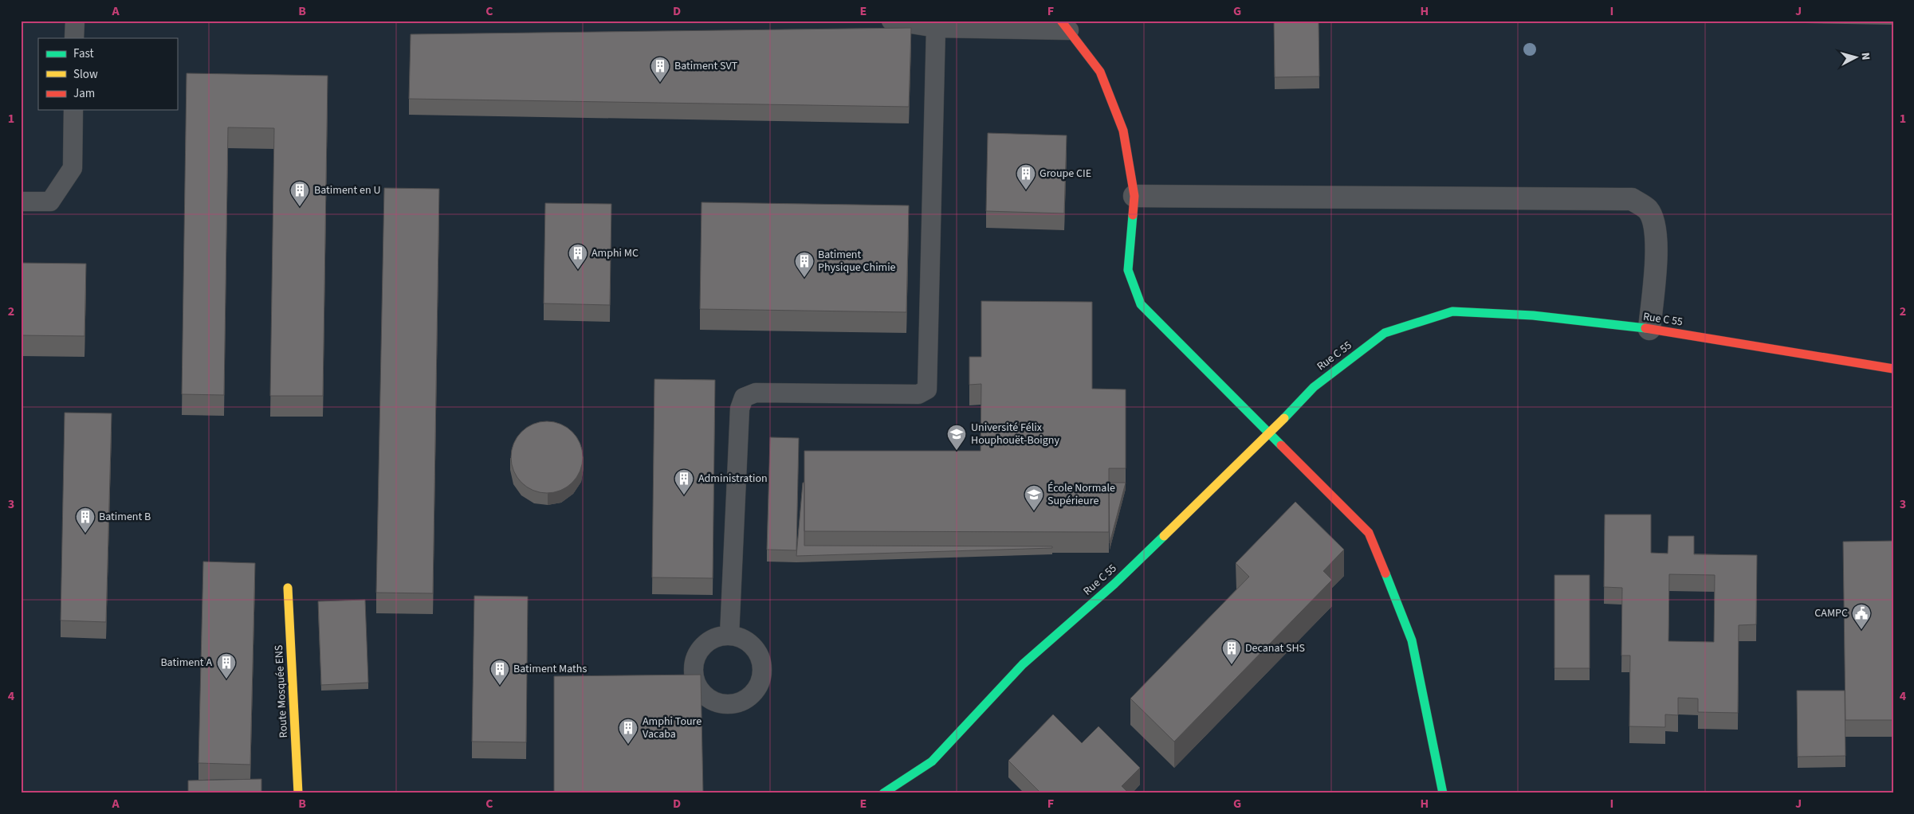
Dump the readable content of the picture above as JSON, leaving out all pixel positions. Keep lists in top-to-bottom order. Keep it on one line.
{"streets":{"street":["Rue C 55","Route Mosquée ENS"]},"places":{"building":["Batiment SVT","Groupe CIE","Batiment en U","Amphi MC","Batiment Physique Chimie","Administration","Batiment B","Decanat SHS","Batiment A","Batiment Maths","Amphi Toure Vacaba"],"school or university":["Université Félix Houphouët-Boigny","École Normale Supérieure"],"public building":["CAMPC"]},"legend":["Fast","Slow","Jam"],"north":"right","grid":{"columns":["A","B","C","D","E","F","G","H","I","J"],"rows":["1","2","3","4"]}}
